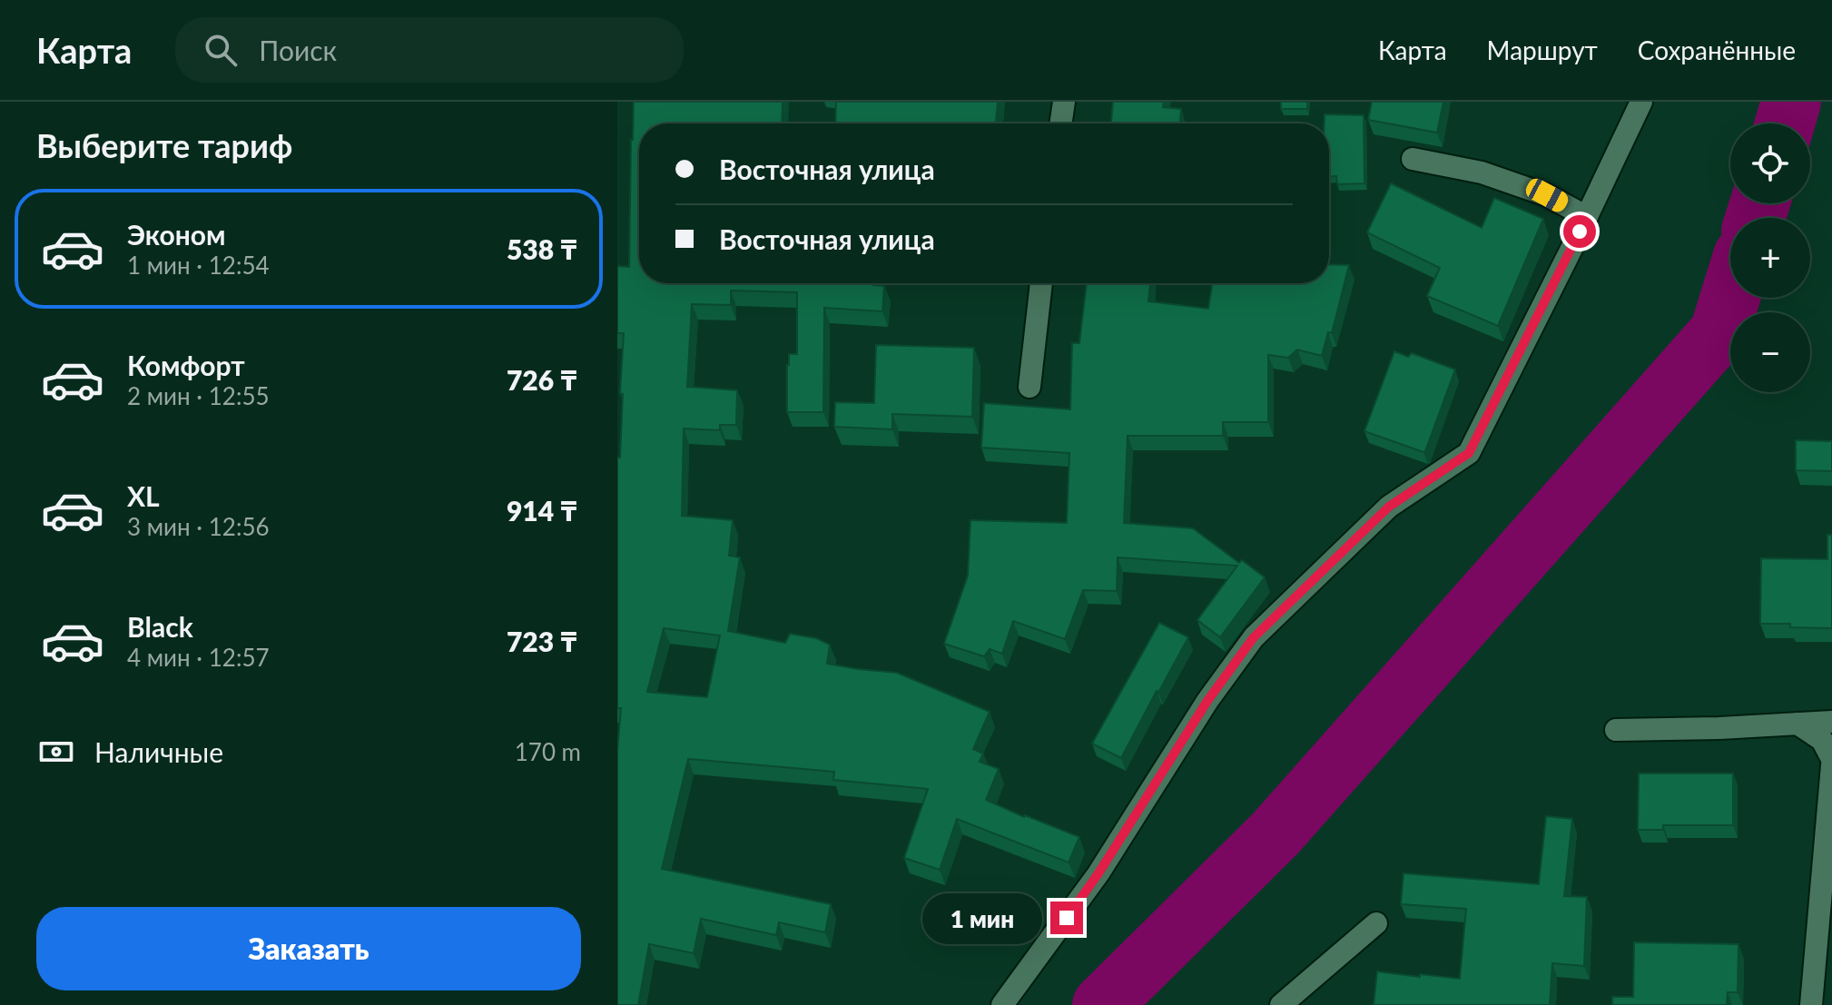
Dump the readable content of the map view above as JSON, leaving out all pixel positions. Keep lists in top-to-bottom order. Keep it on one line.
{"page":{"header":"Карта","search":"Поиск","nav":["Карта","Маршрут","Сохранённые"],"heading":"Выберите тариф","map_buttons":["+","−"],"banner":["Восточная улица","Восточная улица"],"list":[{"name":"Эконом","note":"1 мин · 12:54","value":"538 ₸"},{"name":"Комфорт","note":"2 мин · 12:55","value":"726 ₸"},{"name":"XL","note":"3 мин · 12:56","value":"914 ₸"},{"name":"Black","note":"4 мин · 12:57","value":"723 ₸"}],"pay":["Наличные","170 m"],"buttons":"Заказать","bubble":"1 мин"}}
